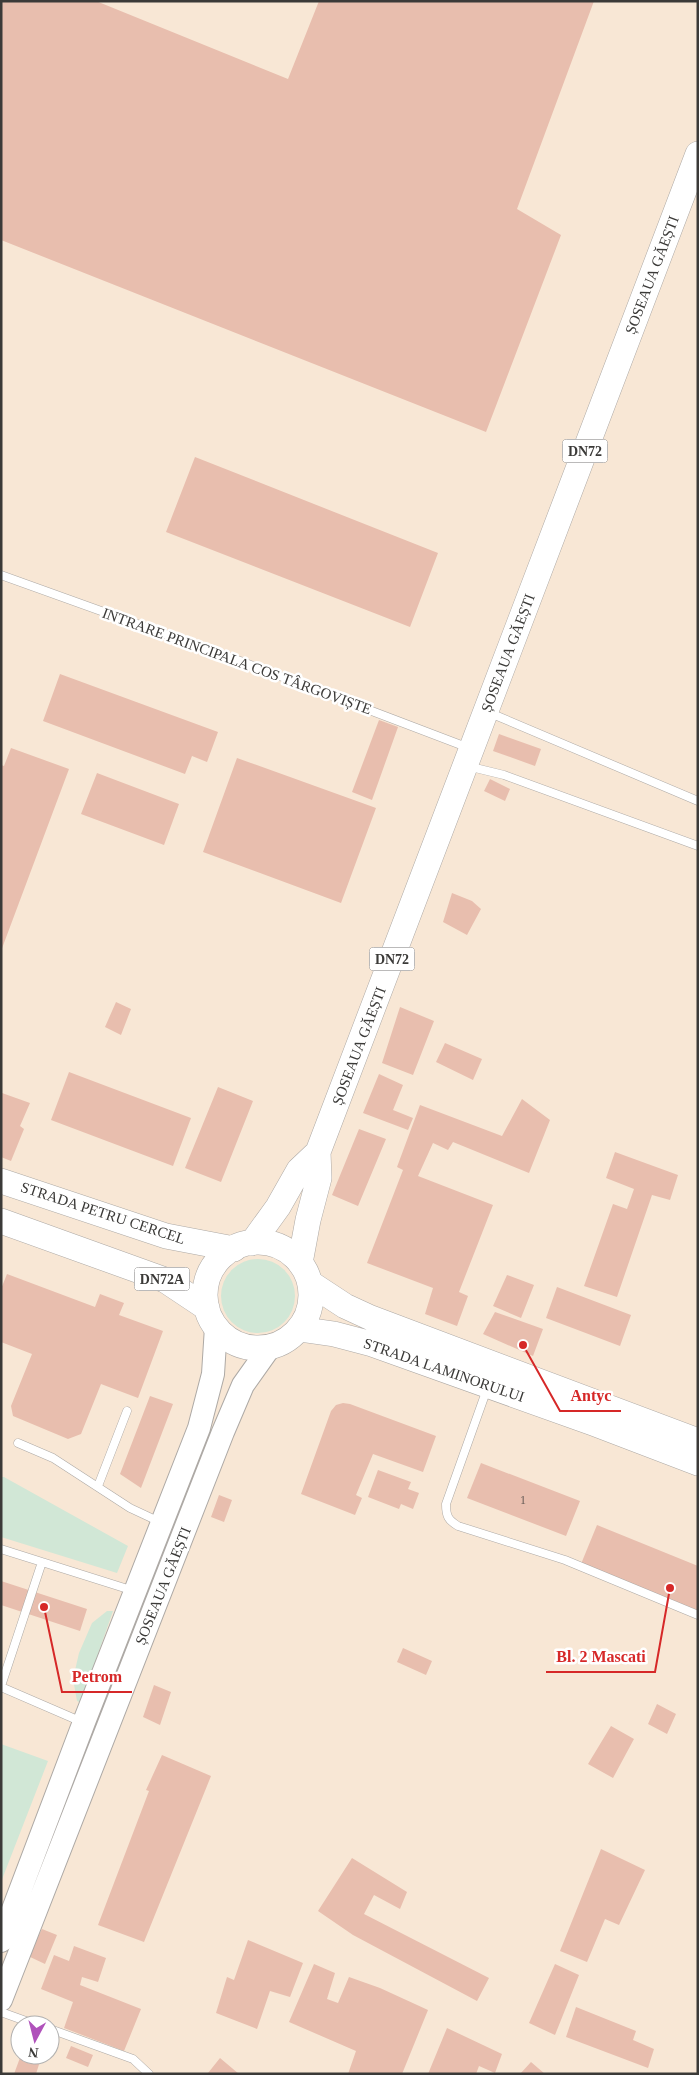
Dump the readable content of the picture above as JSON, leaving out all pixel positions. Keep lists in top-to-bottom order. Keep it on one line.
{"streets":{"main road":["ȘOSEAUA GĂEȘTI","DN72","STRADA PETRU CERCEL","DN72A","STRADA LAMINORULUI"],"lane":["INTRARE PRINCIPALA COS TÂRGOVIȘTE"]},"crossings":[["ȘOSEAUA GĂEȘTI","DN72"],["ȘOSEAUA GĂEȘTI","INTRARE PRINCIPALA COS TÂRGOVIȘTE"],["ȘOSEAUA GĂEȘTI","STRADA PETRU CERCEL"],["ȘOSEAUA GĂEȘTI","DN72A"],["ȘOSEAUA GĂEȘTI","STRADA LAMINORULUI"],["DN72","STRADA PETRU CERCEL"],["DN72","DN72A"],["DN72","STRADA LAMINORULUI"],["STRADA PETRU CERCEL","DN72A"],["STRADA PETRU CERCEL","STRADA LAMINORULUI"],["DN72A","STRADA LAMINORULUI"]],"places":["Antyc","Bl. 2 Mascati","Petrom"],"house_numbers":["1"],"north":"bottom"}
